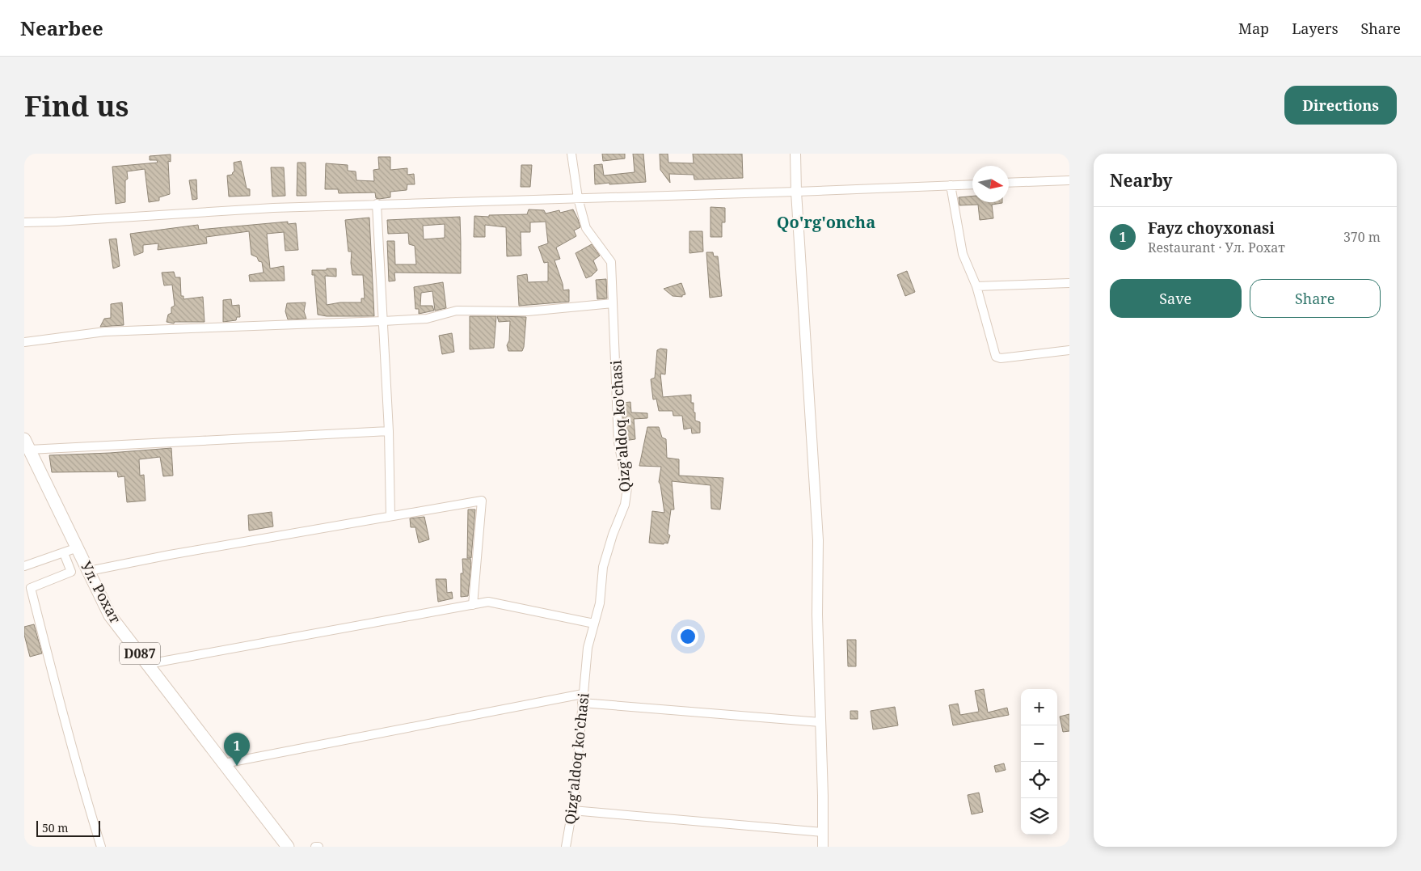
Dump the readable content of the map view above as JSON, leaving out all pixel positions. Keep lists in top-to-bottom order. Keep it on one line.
{"streets":{"main road":["Ул. Рохат","D087"],"street":["Qizg'aldoq ko'chasi"]},"districts":["Qo'rg'oncha"],"scale_bar":"50 m","north":"right","page":{"header":"Nearbee","nav":["Map","Layers","Share"],"buttons":["Directions",["Save","Share"]],"title":"Find us","heading":"Nearby","list":[{"mark":"1","name":"Fayz choyxonasi","note":"Restaurant · Ул. Рохат","value":"370 m"}],"map_buttons":["+","−"],"pins":"1","scale":"50 m"}}
